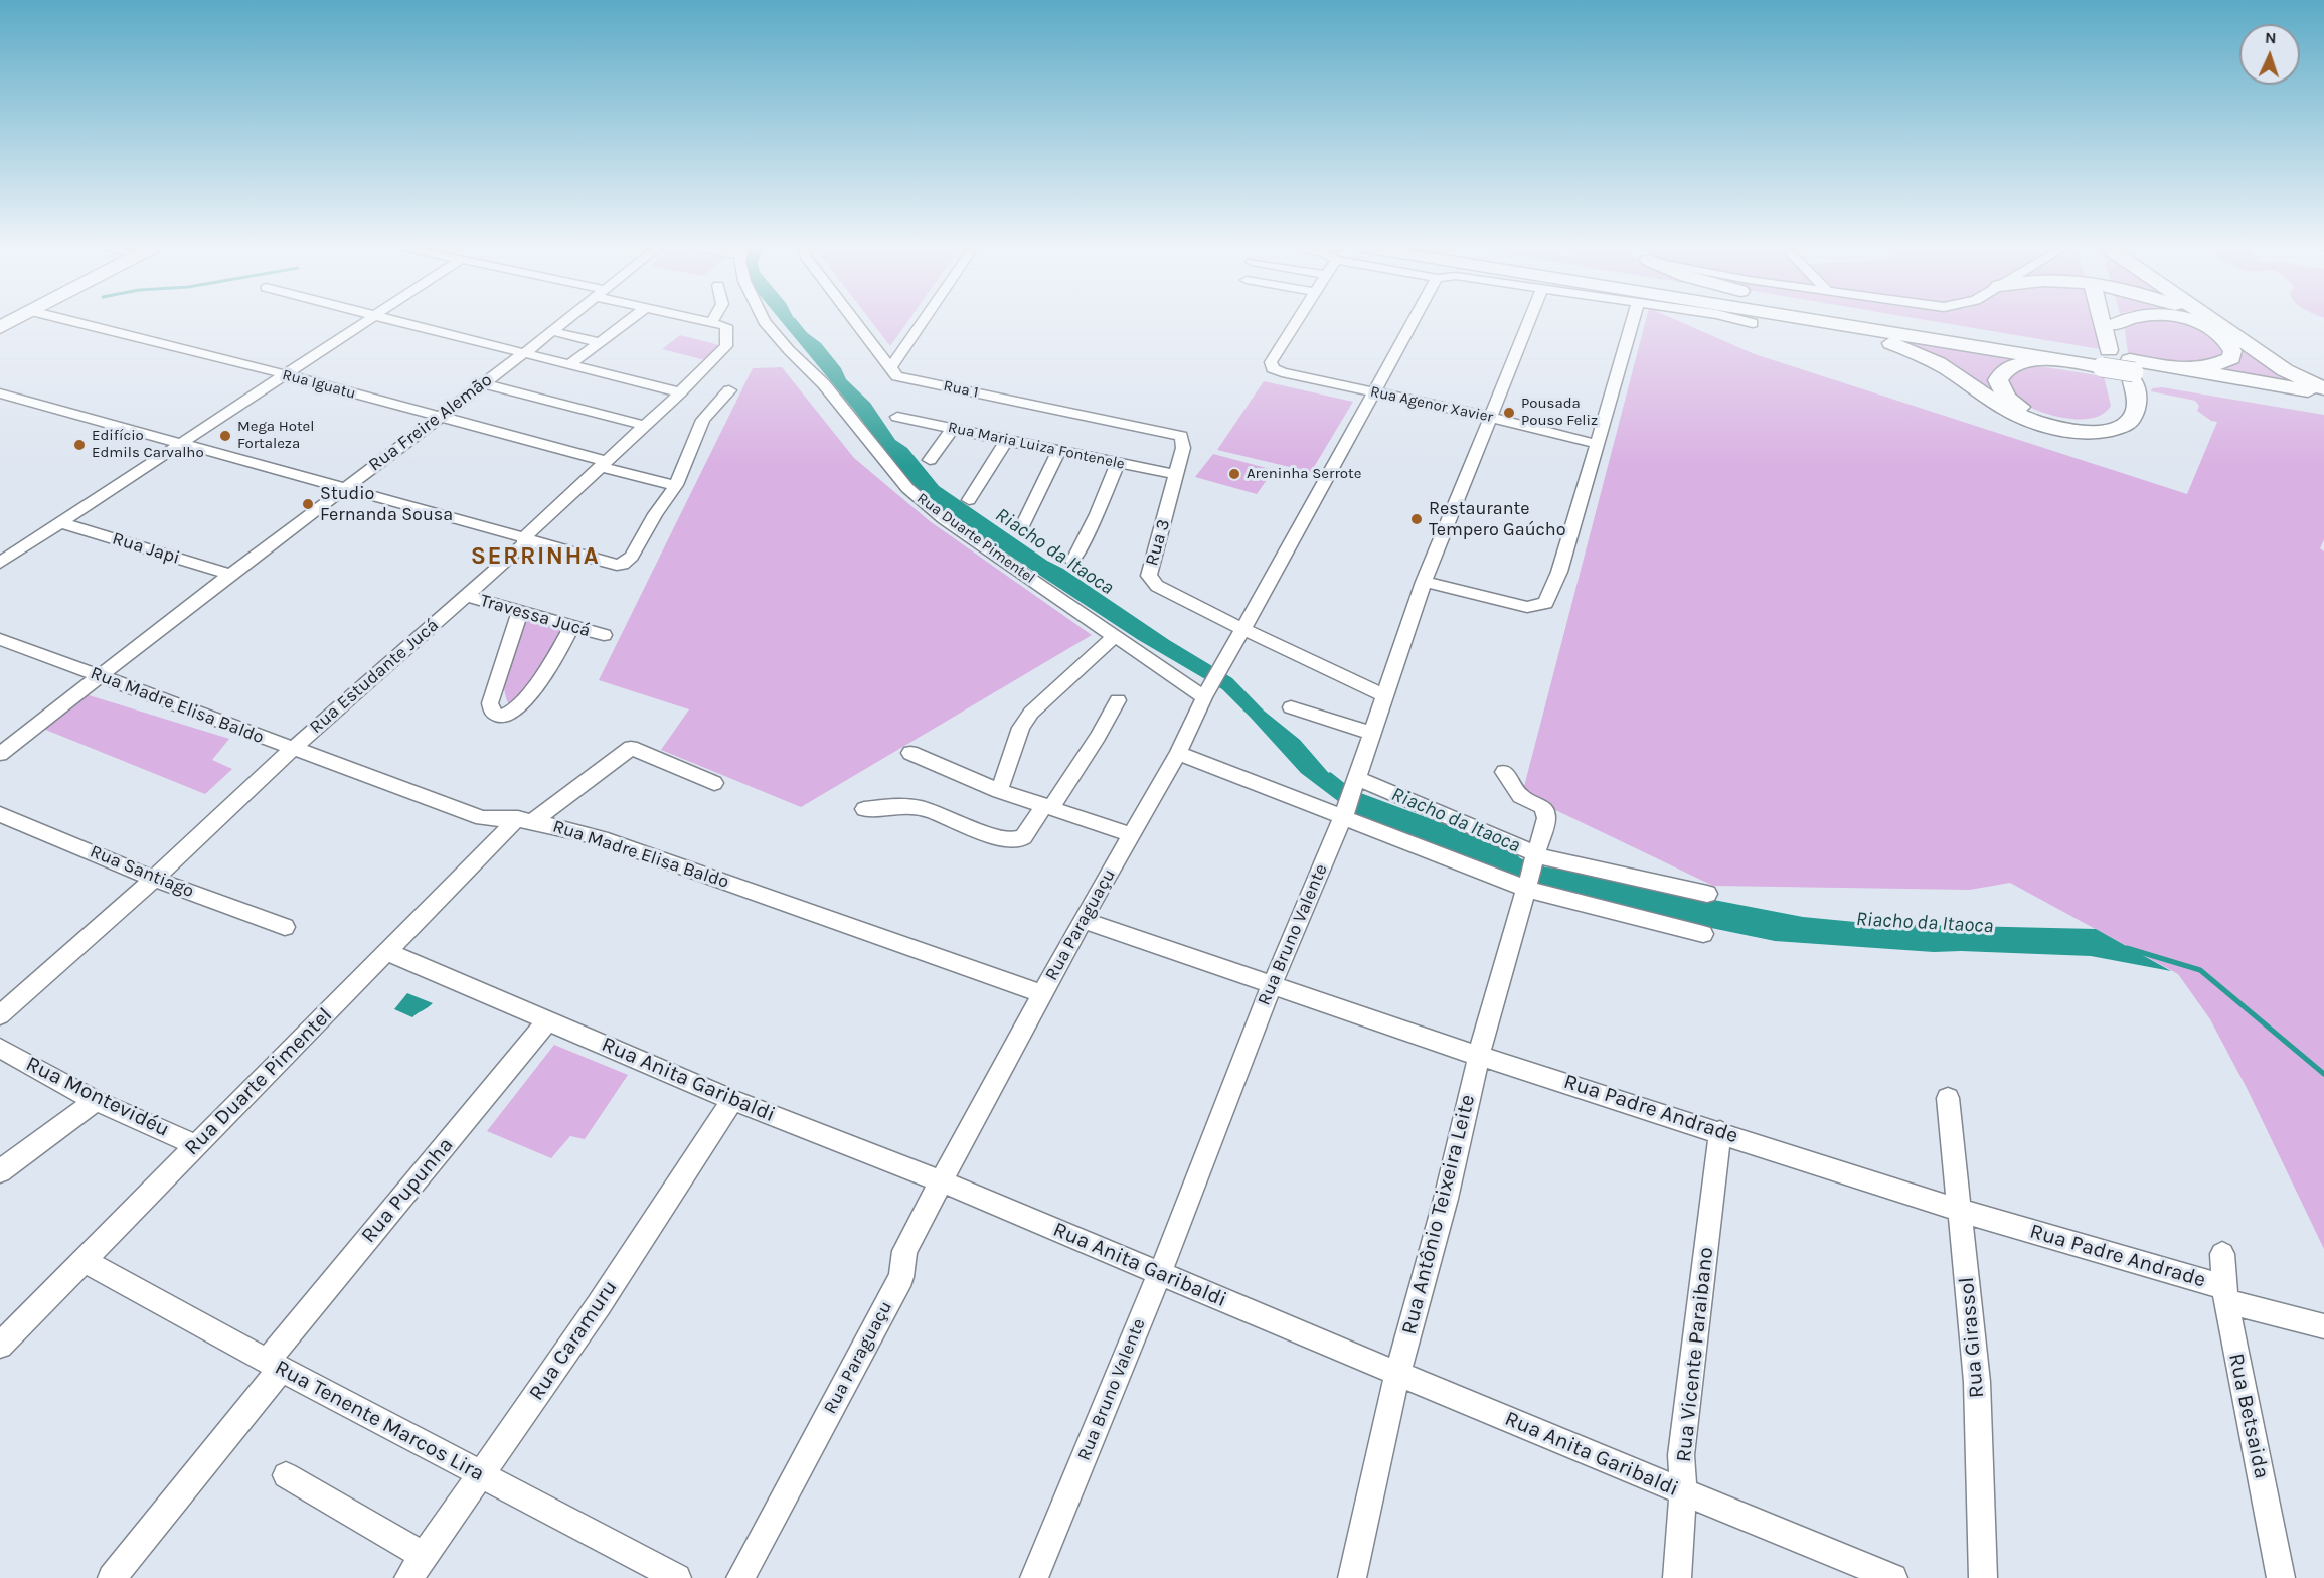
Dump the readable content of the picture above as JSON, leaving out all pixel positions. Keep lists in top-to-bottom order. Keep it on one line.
{"streets":{"street":["Rua Iguatu","Rua 1","Rua Agenor Xavier","Rua Freire Alemão","Rua Maria Luiza Fontenele","Rua Duarte Pimentel","Rua 3","Rua Japi","Travessa Jucá","Rua Estudante Jucá","Rua Madre Elisa Baldo","Rua Santiago","Rua Paraguaçu","Rua Bruno Valente","Rua Anita Garibaldi","Rua Montevidéu","Rua Padre Andrade","Rua Pupunha","Rua Antônio Teixeira Leite","Rua Girassol","Rua Caramuru","Rua Vicente Paraibano","Rua Betsaida","Rua Tenente Marcos Lira"]},"crossings":[["Rua Iguatu","Rua Freire Alemão"],["Rua Iguatu","Rua Estudante Jucá"],["Rua 1","Rua 3"],["Rua Agenor Xavier","Rua Paraguaçu"],["Rua Agenor Xavier","Rua Bruno Valente"],["Rua Freire Alemão","Rua Japi"],["Rua Freire Alemão","Rua Madre Elisa Baldo"],["Rua Maria Luiza Fontenele","Rua 3"],["Rua Duarte Pimentel","Rua Madre Elisa Baldo"],["Rua Duarte Pimentel","Rua Paraguaçu"],["Rua Duarte Pimentel","Rua Anita Garibaldi"],["Rua Duarte Pimentel","Rua Montevidéu"],["Rua Duarte Pimentel","Rua Tenente Marcos Lira"],["Rua 3","Rua Paraguaçu"],["Travessa Jucá","Rua Estudante Jucá"],["Rua Estudante Jucá","Rua Madre Elisa Baldo"],["Rua Estudante Jucá","Rua Santiago"],["Rua Madre Elisa Baldo","Rua Paraguaçu"],["Rua Paraguaçu","Rua Anita Garibaldi"],["Rua Paraguaçu","Rua Padre Andrade"],["Rua Bruno Valente","Rua Anita Garibaldi"],["Rua Bruno Valente","Rua Padre Andrade"],["Rua Anita Garibaldi","Rua Pupunha"],["Rua Anita Garibaldi","Rua Antônio Teixeira Leite"],["Rua Anita Garibaldi","Rua Caramuru"],["Rua Anita Garibaldi","Rua Vicente Paraibano"],["Rua Padre Andrade","Rua Antônio Teixeira Leite"],["Rua Padre Andrade","Rua Girassol"],["Rua Padre Andrade","Rua Vicente Paraibano"],["Rua Padre Andrade","Rua Betsaida"],["Rua Pupunha","Rua Tenente Marcos Lira"],["Rua Caramuru","Rua Tenente Marcos Lira"]],"districts":["SERRINHA"],"water":["Riacho da Itaoca"],"places":["Pousada Pouso Feliz","Mega Hotel Fortaleza","Edifício Edmils Carvalho","Areninha Serrote","Studio Fernanda Sousa","Restaurante Tempero Gaúcho"],"north":"top"}
